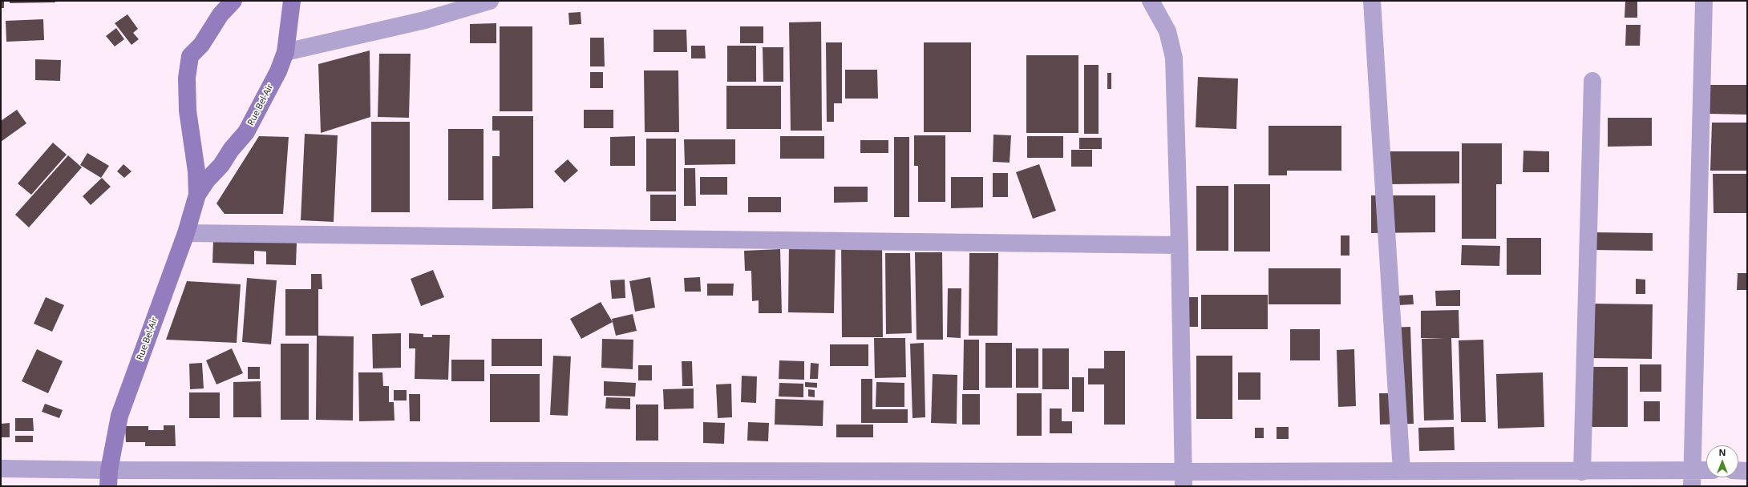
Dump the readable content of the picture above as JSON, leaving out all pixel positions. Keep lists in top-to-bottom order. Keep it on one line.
{"streets":{"main road":["Rue Bel-Air"]},"north":"top"}
